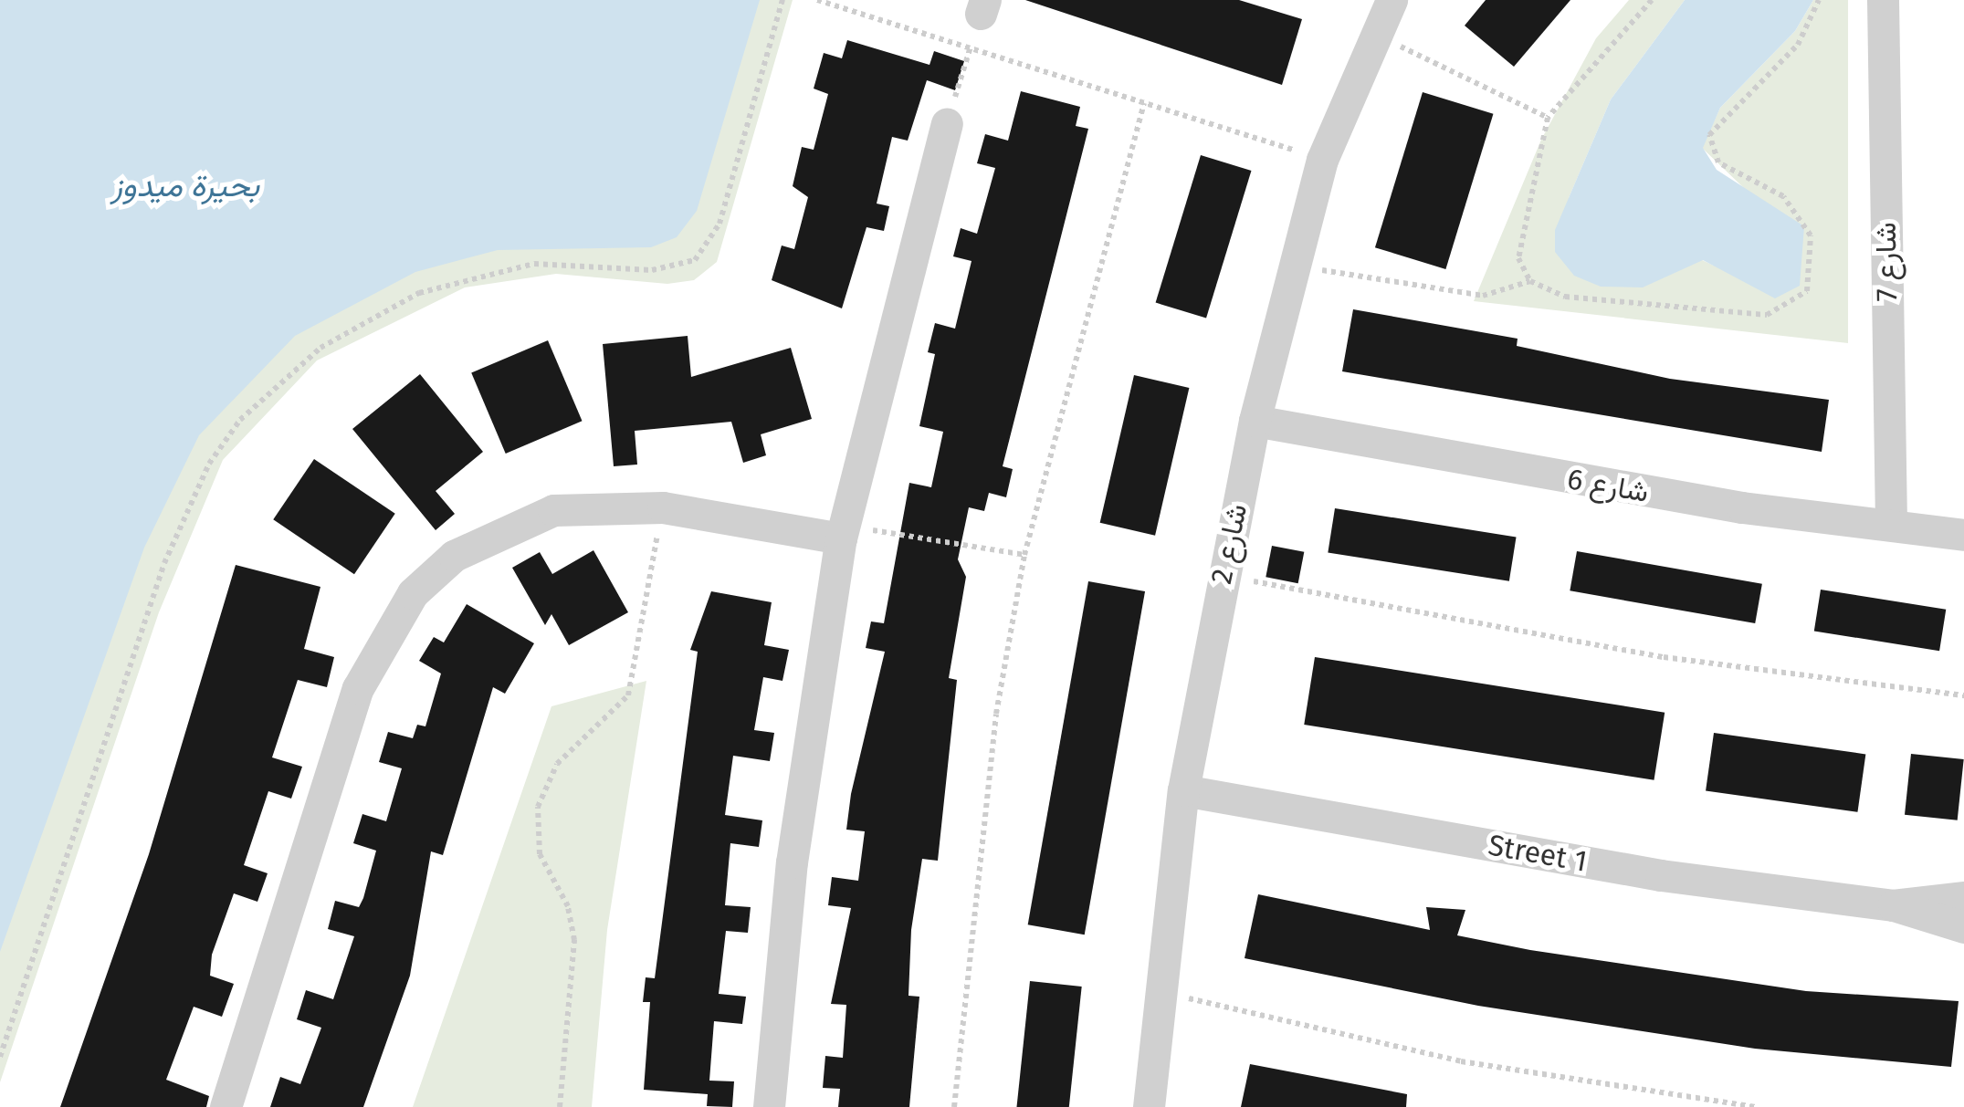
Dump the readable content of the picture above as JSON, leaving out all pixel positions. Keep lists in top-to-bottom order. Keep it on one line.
{"streets":{"street":["شارع 7","شارع 6","شارع 2","Street 1"]},"crossings":[["شارع 7","شارع 6"],["شارع 6","شارع 2"],["شارع 2","Street 1"]],"water":["بحيرة ميدوز"]}
